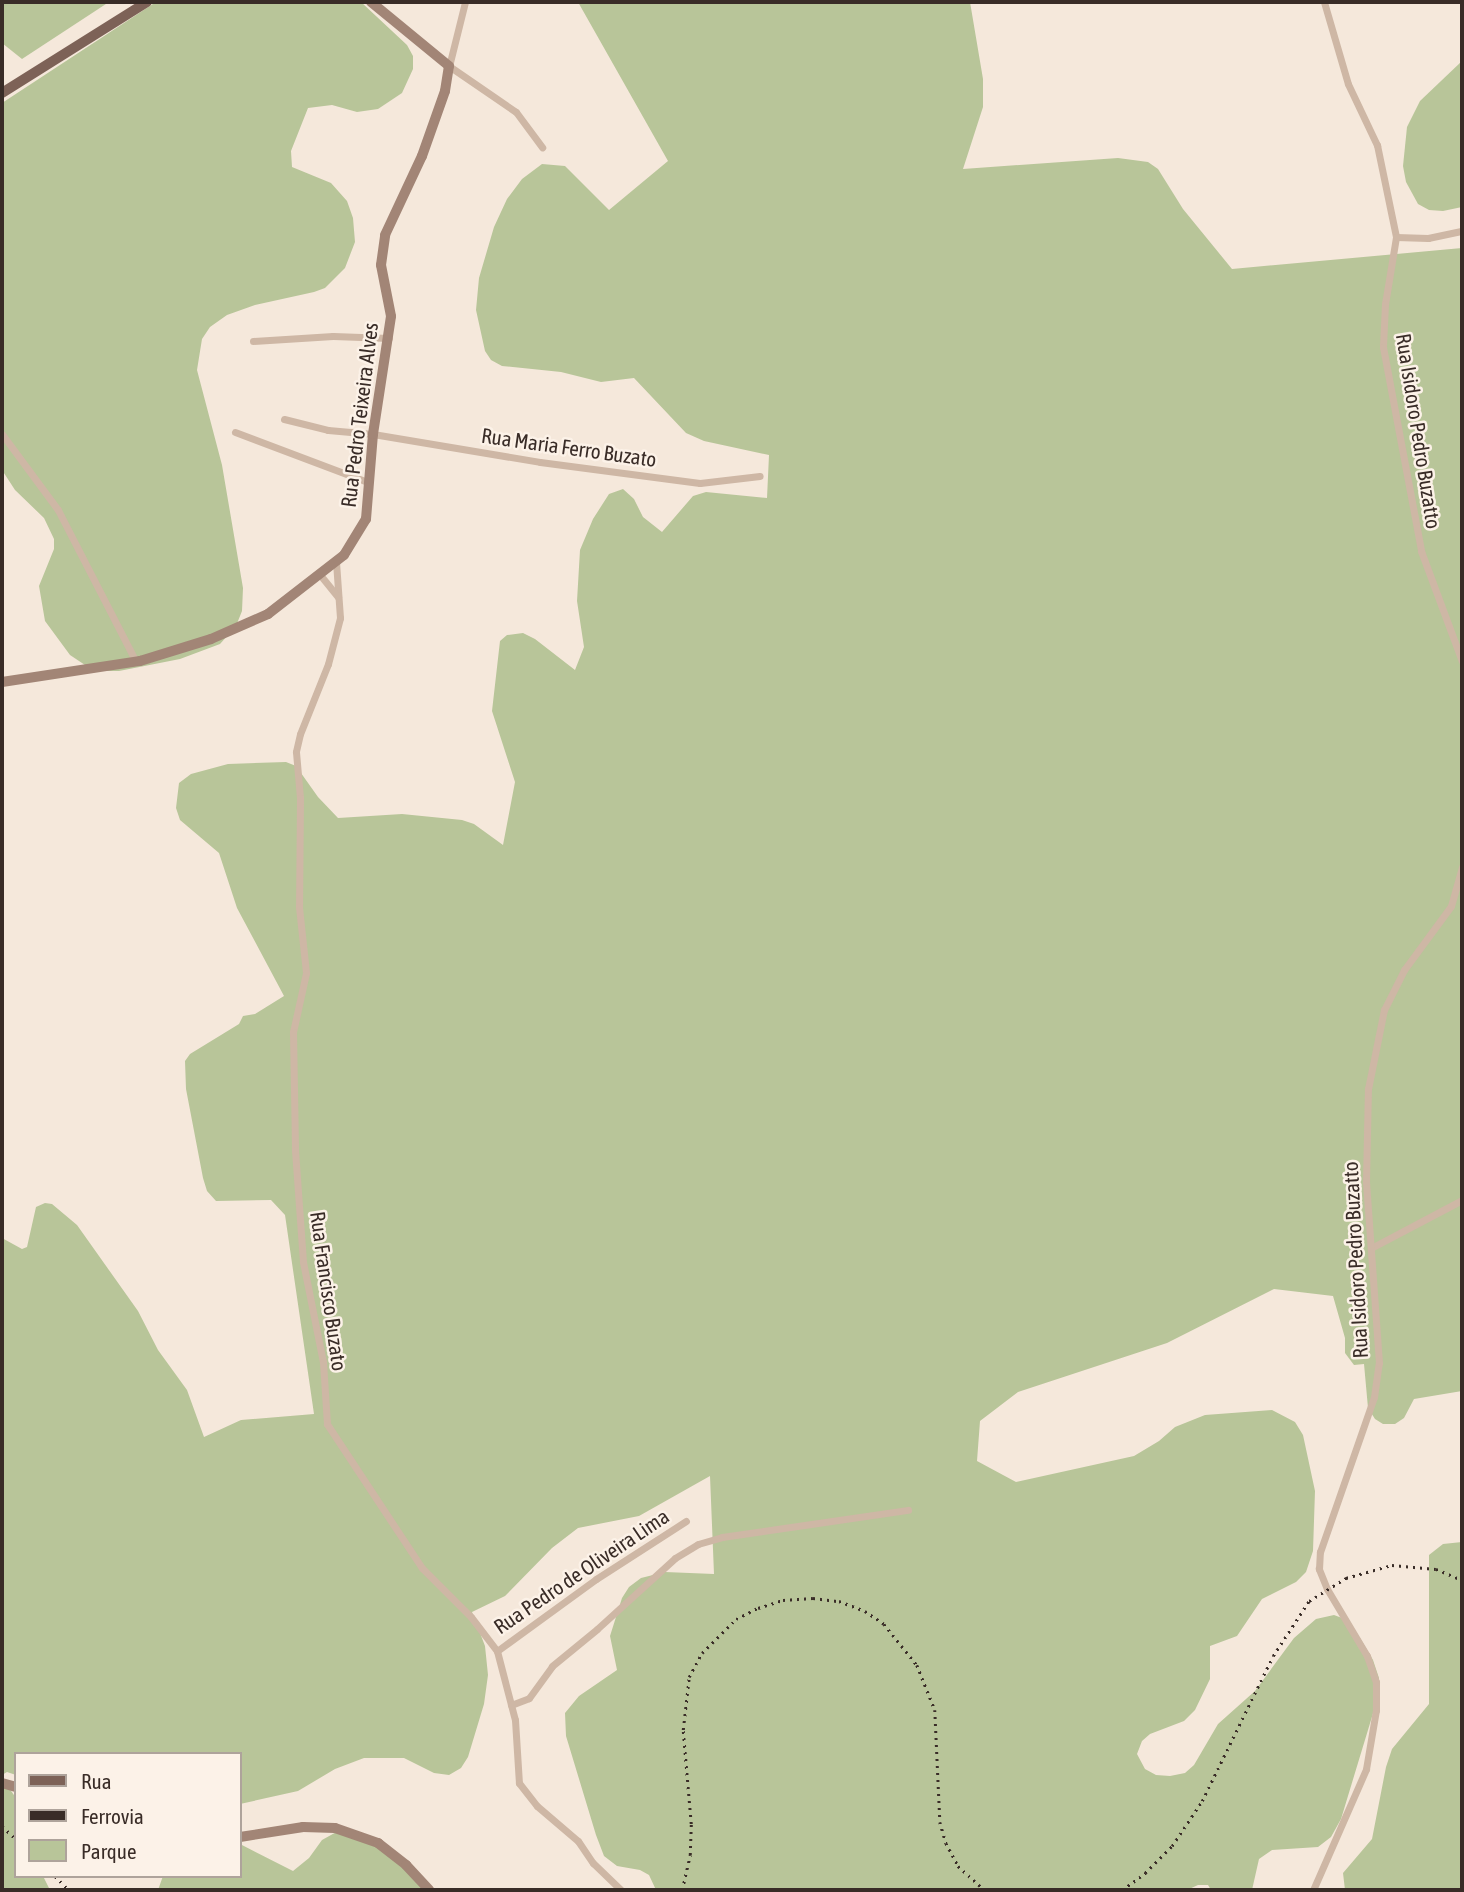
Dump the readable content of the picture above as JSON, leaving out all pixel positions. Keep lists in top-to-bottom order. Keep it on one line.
{"streets":{"street":["Rua Pedro Teixeira Alves","Rua Isidoro Pedro Buzatto","Rua Maria Ferro Buzato","Rua Francisco Buzato","Rua Pedro de Oliveira Lima"]},"crossings":[["Rua Pedro Teixeira Alves","Rua Maria Ferro Buzato"],["Rua Pedro Teixeira Alves","Rua Francisco Buzato"],["Rua Francisco Buzato","Rua Pedro de Oliveira Lima"]],"legend":["Rua","Ferrovia","Parque"]}
